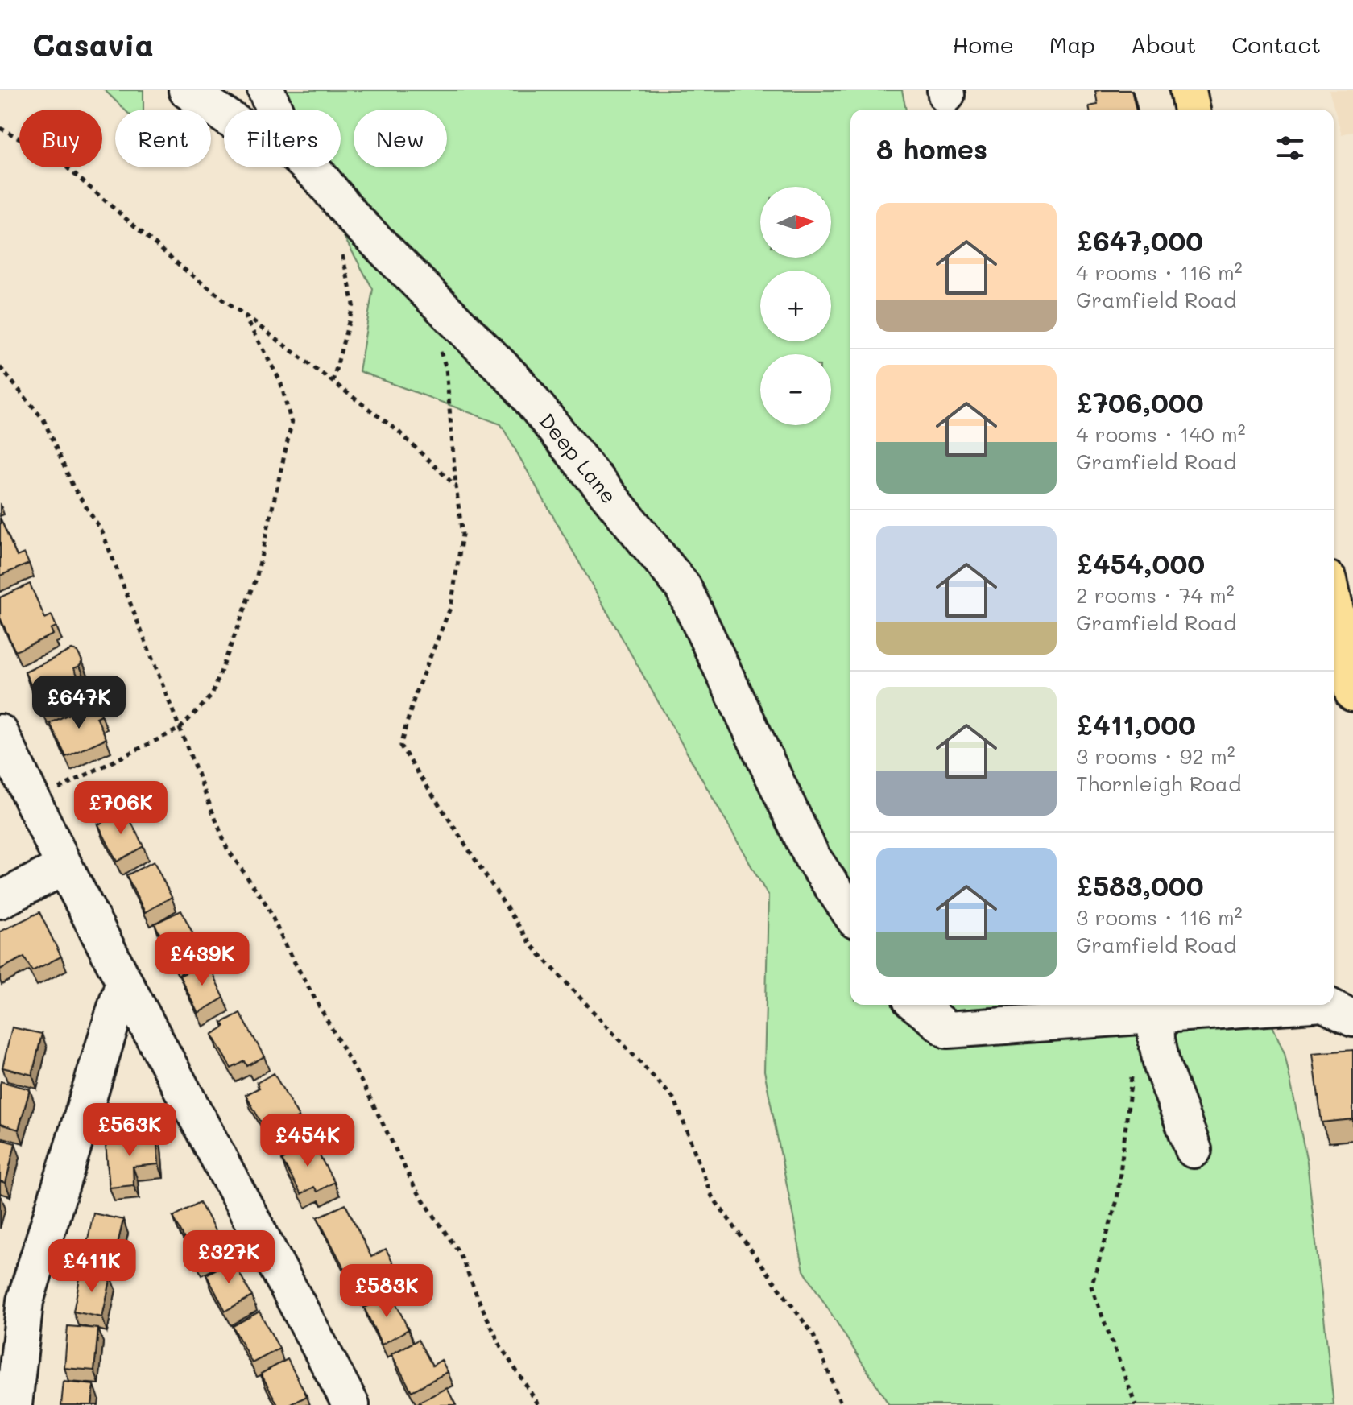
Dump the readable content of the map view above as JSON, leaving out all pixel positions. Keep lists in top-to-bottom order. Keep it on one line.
{"streets":{"street":["Deep Lane"]},"north":"right","page":{"header":"Casavia","nav":["Home","Map","About","Contact"],"chip":["Buy","Rent","Filters","New"],"heading":"8 homes","map_buttons":["+","−"],"list":[{"name":"£647,000","note":"4 rooms · 116 m² · Gramfield Road"},{"name":"£706,000","note":"4 rooms · 140 m² · Gramfield Road"},{"name":"£454,000","note":"2 rooms · 74 m² · Gramfield Road"},{"name":"£411,000","note":"3 rooms · 92 m² · Thornleigh Road"},{"name":"£583,000","note":"3 rooms · 116 m² · Gramfield Road"}],"price":["£647K","£706K","£439K","£563K","£454K","£327K","£411K","£583K"]}}
